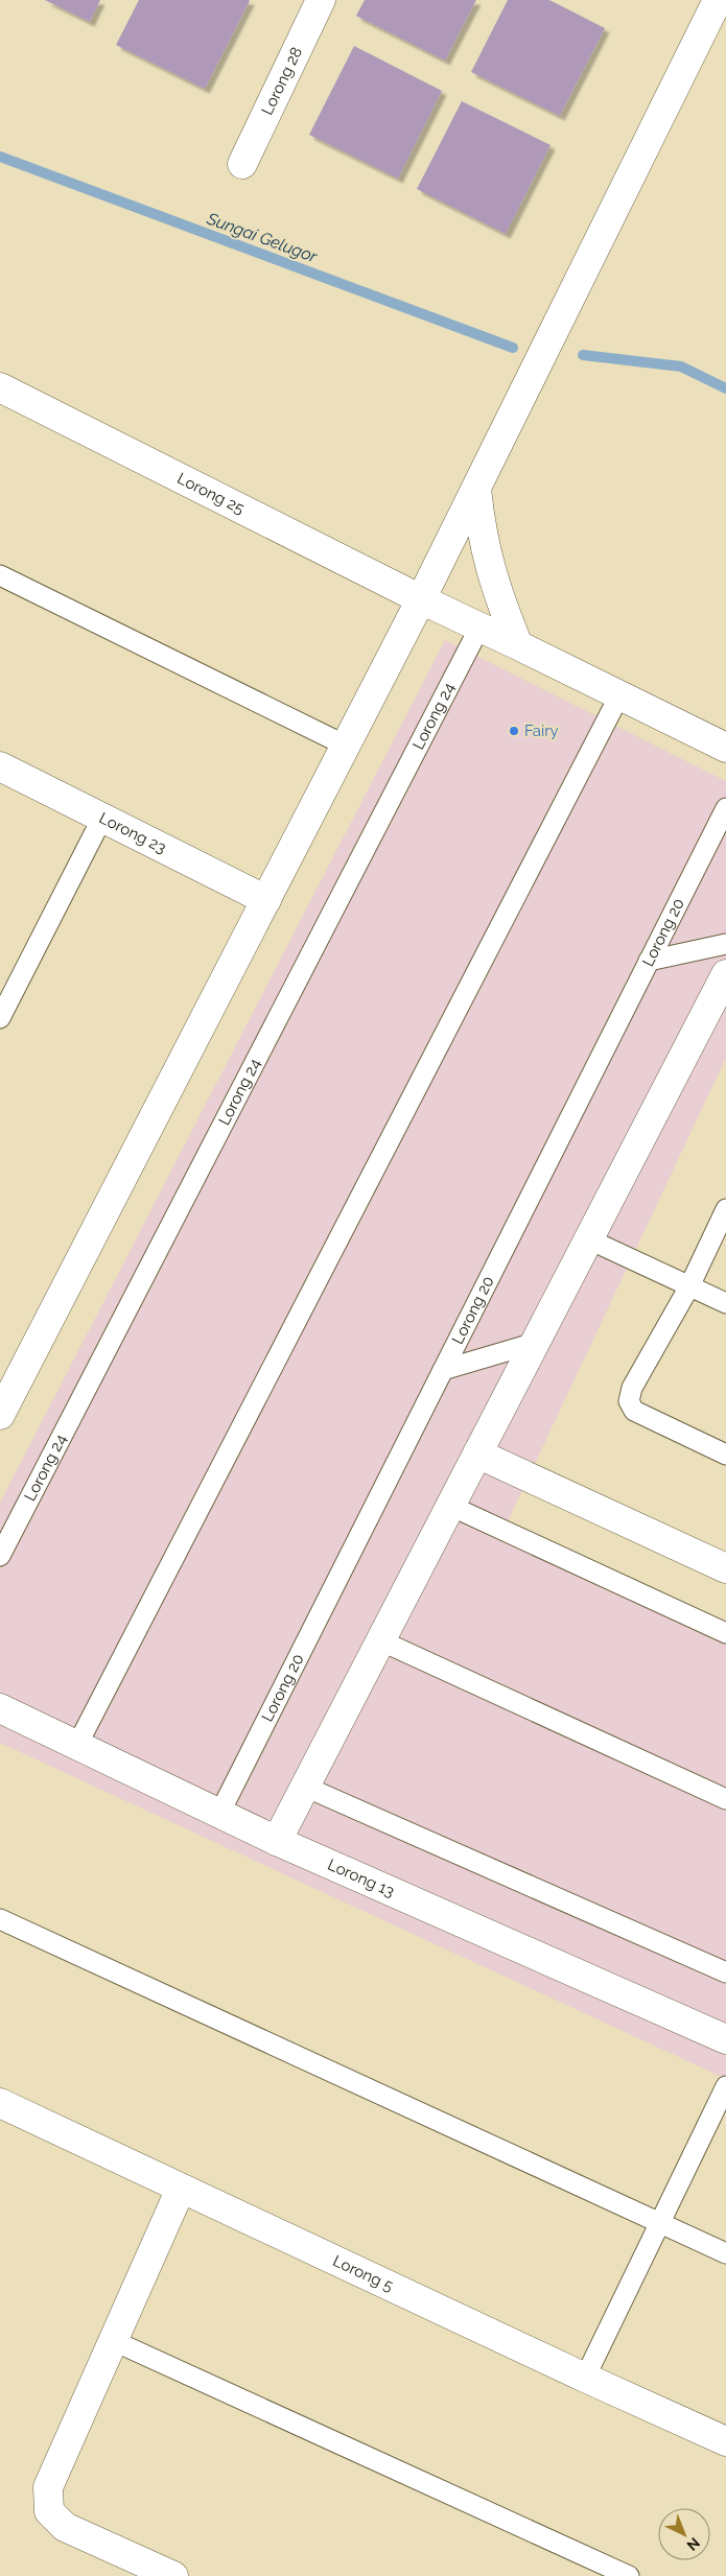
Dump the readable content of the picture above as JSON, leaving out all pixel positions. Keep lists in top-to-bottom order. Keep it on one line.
{"streets":{"street":["Lorong 28","Lorong 25","Lorong 23","Lorong 13","Lorong 5"],"lane":["Lorong 24","Lorong 20"]},"crossings":[["Lorong 25","Lorong 24"],["Lorong 20","Lorong 13"]],"water":["Sungai Gelugor"],"places":["Fairy"],"north":"bottom right"}
